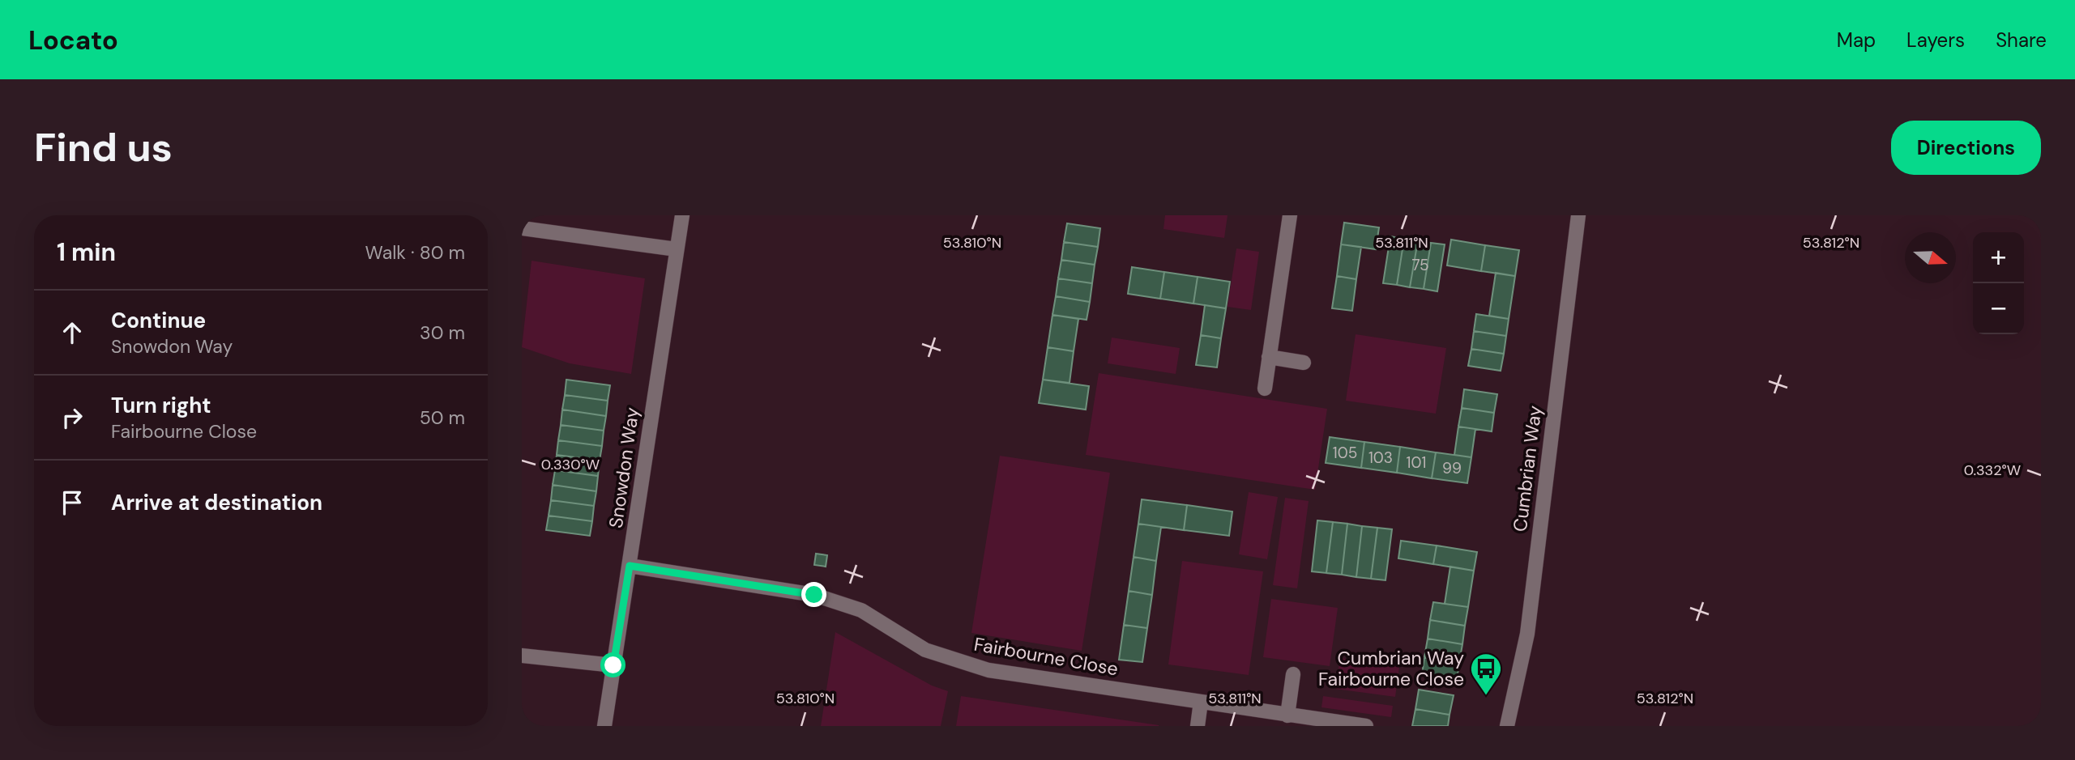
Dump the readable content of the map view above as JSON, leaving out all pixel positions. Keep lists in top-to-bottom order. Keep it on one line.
{"streets":{"street":["Snowdon Way","Cumbrian Way","Fairbourne Close"]},"crossings":[["Snowdon Way","Fairbourne Close"]],"places":{"bus stop":["Cumbrian Way Fairbourne Close"]},"house_numbers":["75","105","103","101","99"],"north":"right","page":{"header":"Locato","nav":["Map","Layers","Share"],"buttons":"Directions","title":"Find us","heading":["1 min","Walk · 80 m"],"map_buttons":["+","−"],"list":[["Continue","Snowdon Way","30 m"],["Turn right","Fairbourne Close","50 m"],"Arrive at destination"]},"coordinates":["53.810°N","53.811°N","53.812°N","0.330°W","0.332°W"]}
